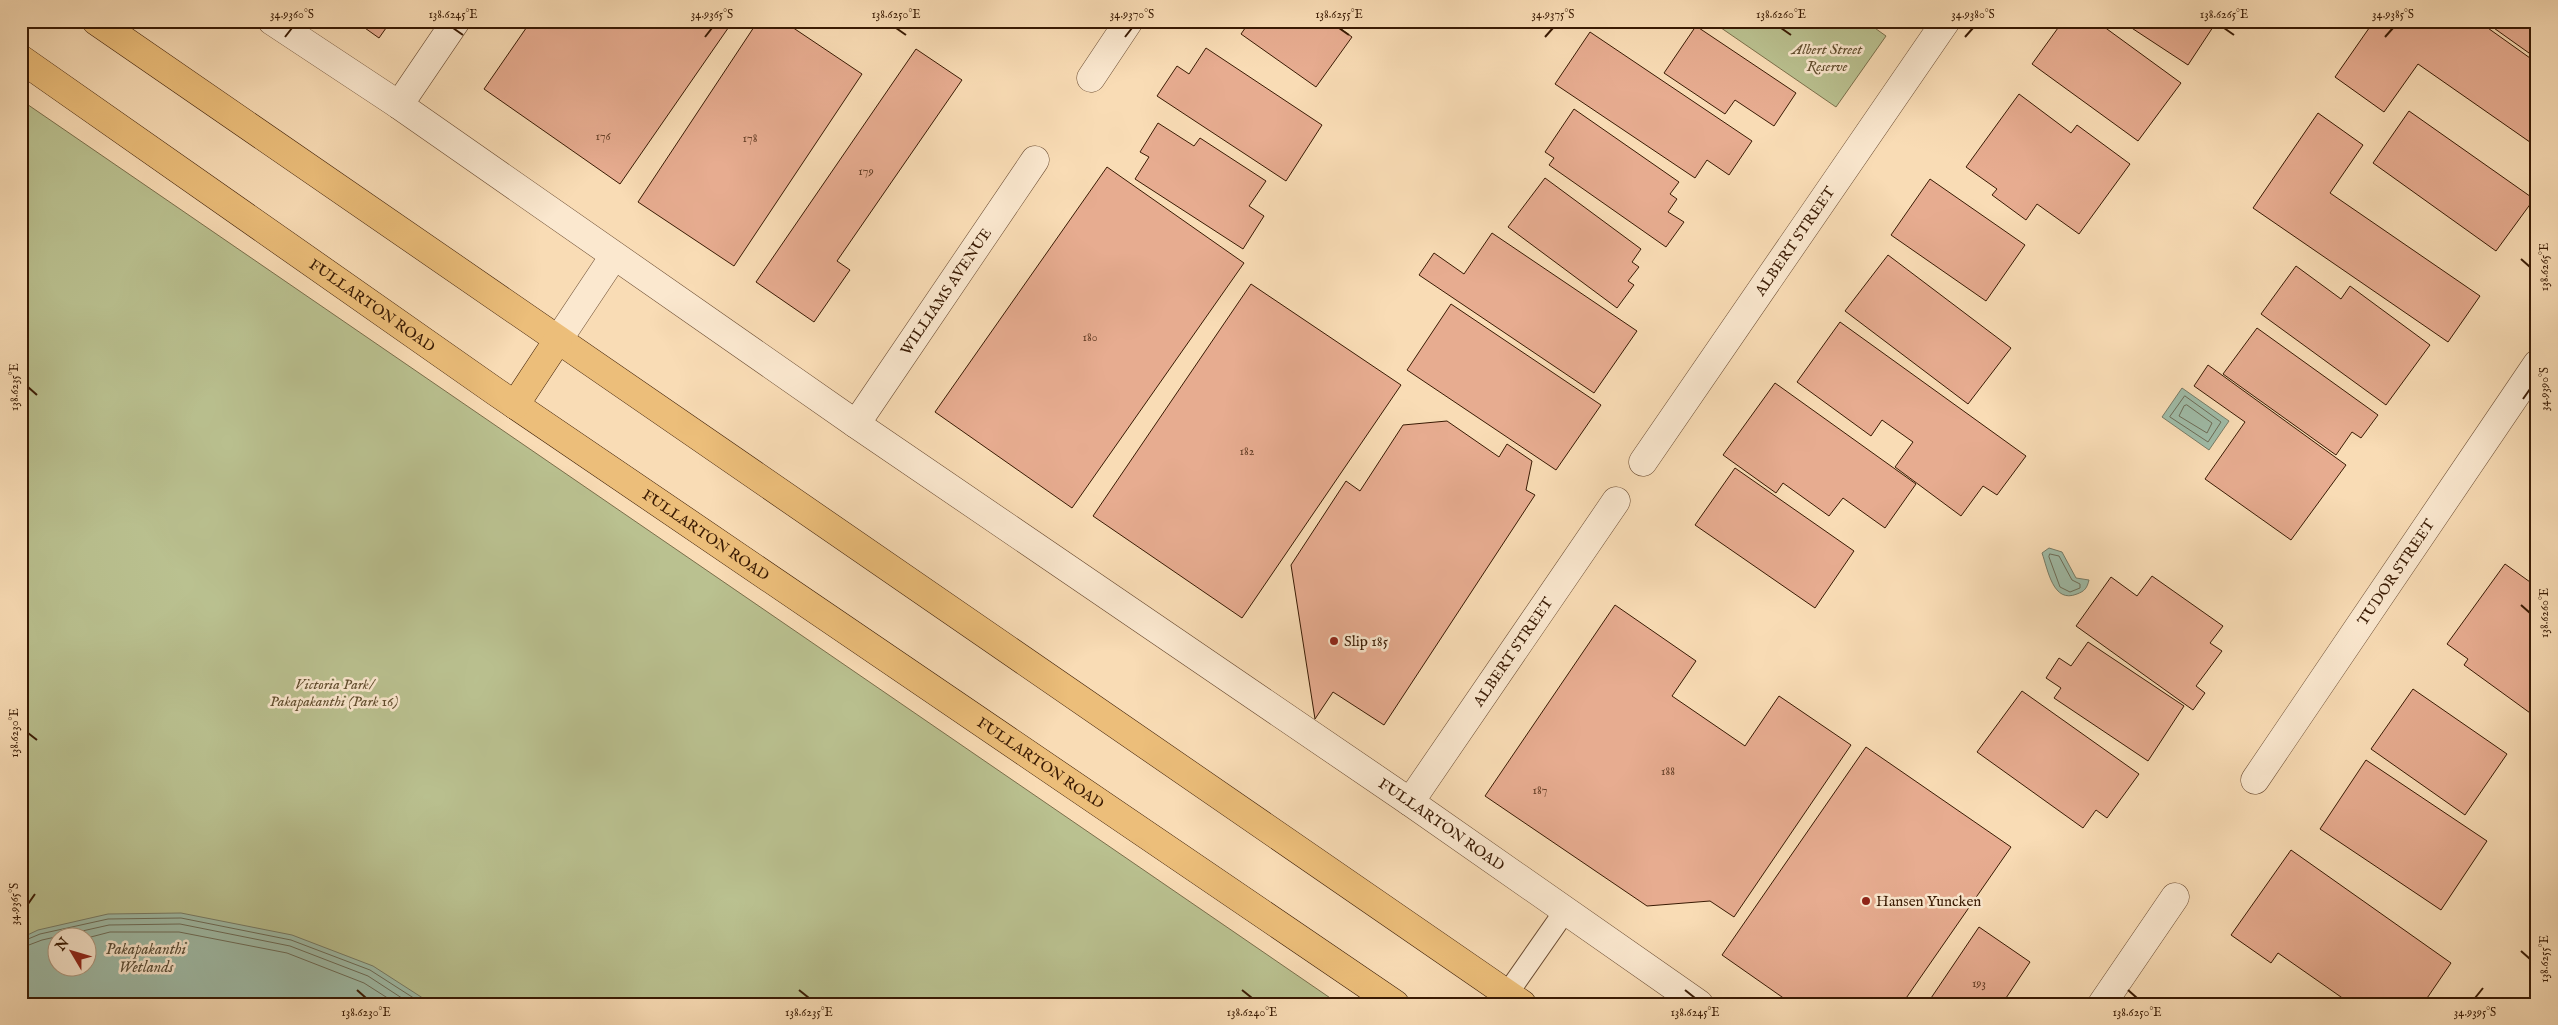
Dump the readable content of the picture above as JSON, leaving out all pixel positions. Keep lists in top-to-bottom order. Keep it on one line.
{"streets":{"highway":["FULLARTON ROAD"],"street":["ALBERT STREET","WILLIAMS AVENUE","TUDOR STREET"]},"crossings":[["ALBERT STREET","FULLARTON ROAD"],["WILLIAMS AVENUE","FULLARTON ROAD"]],"water":["Pakapakanthi Wetlands"],"parks":["Albert Street Reserve","Victoria Park/ Pakapakanthi (Park 16)"],"places":["Slip 185","Hansen Yuncken"],"house_numbers":["176","178","179","180","182","188","187","193"],"north":"top left","coordinates":["34.9360°S","138.6245°E","34.9365°S","138.6250°E","34.9370°S","138.6255°E","34.9375°S","138.6260°E","34.9380°S","138.6265°E","34.9385°S","138.6235°E","34.9390°S","138.6230°E","138.6240°E","34.9395°S"]}
